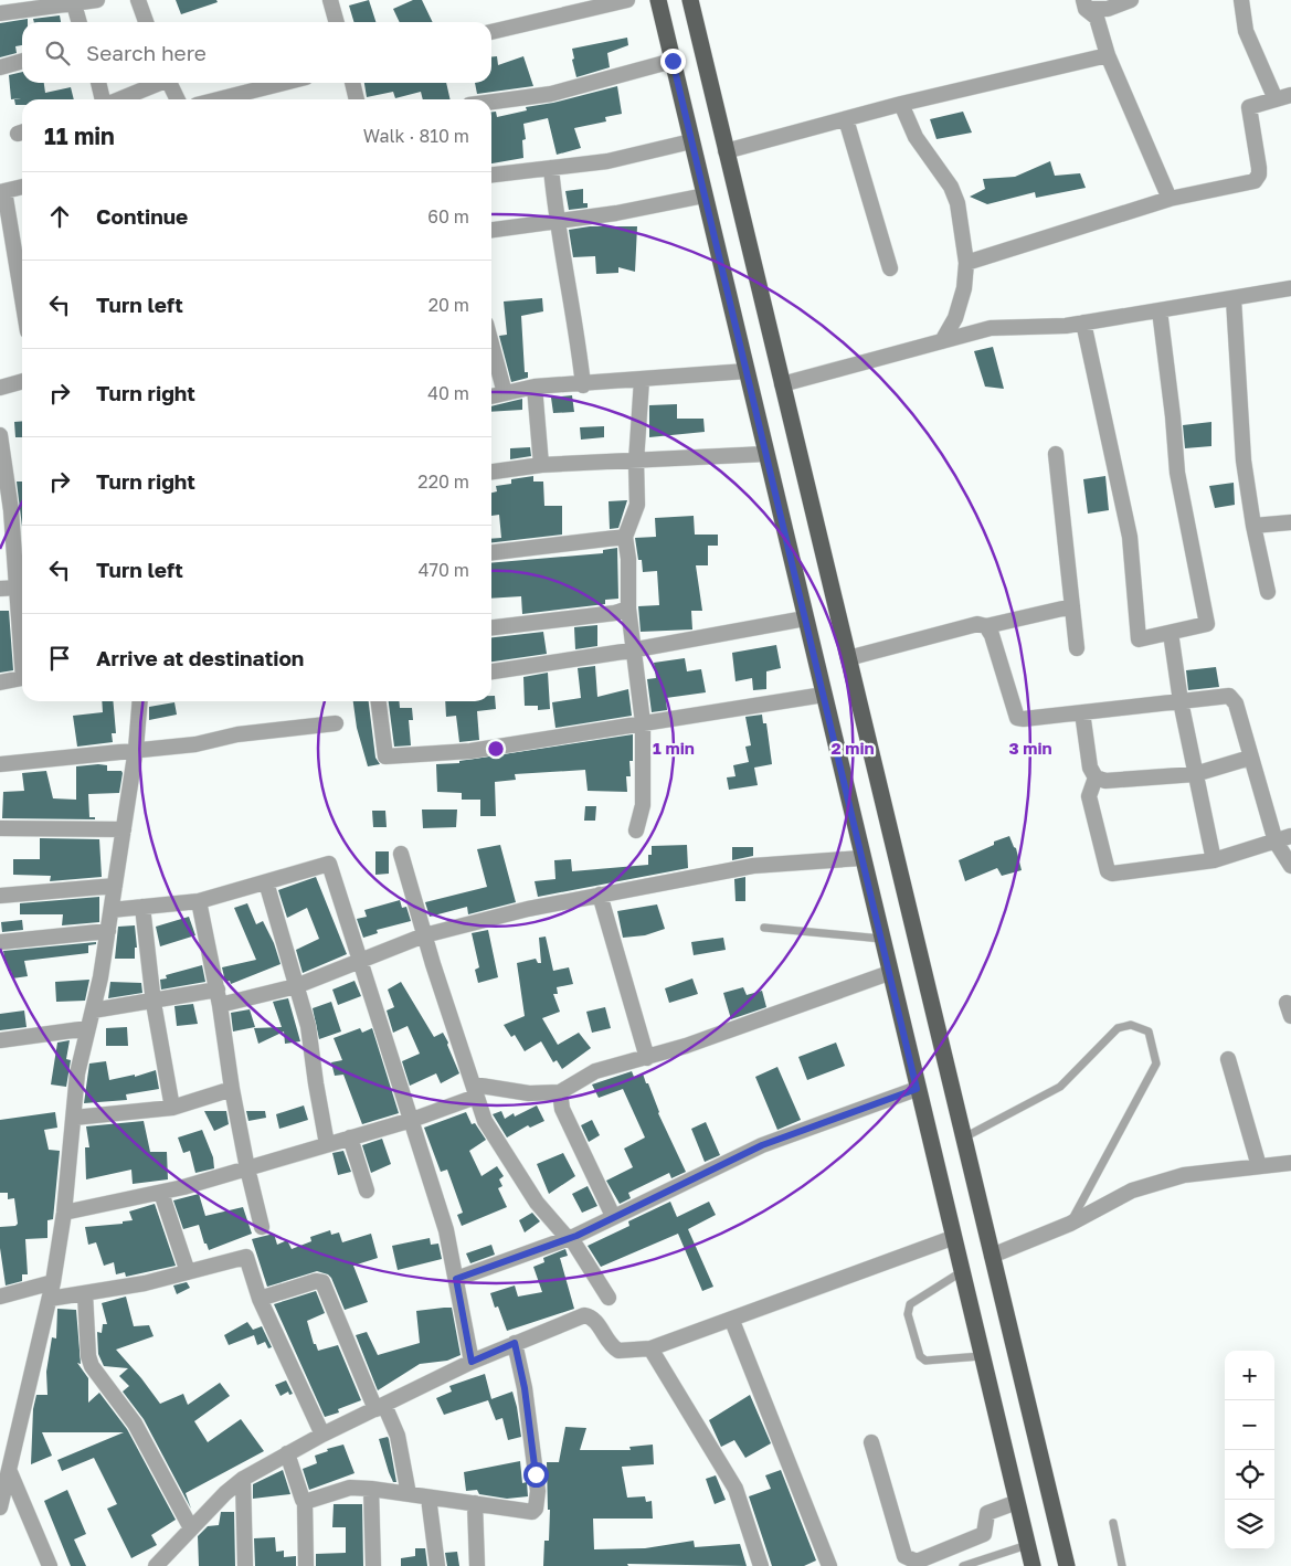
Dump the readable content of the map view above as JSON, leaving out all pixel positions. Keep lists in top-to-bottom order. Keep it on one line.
{"page":{"search":"Search here","heading":["11 min","Walk · 810 m"],"list":[["Continue","60 m"],["Turn left","20 m"],["Turn right","40 m"],["Turn right","220 m"],["Turn left","470 m"],"Arrive at destination"],"map_buttons":["+","−"]},"rings":["1 min","2 min","3 min"]}
